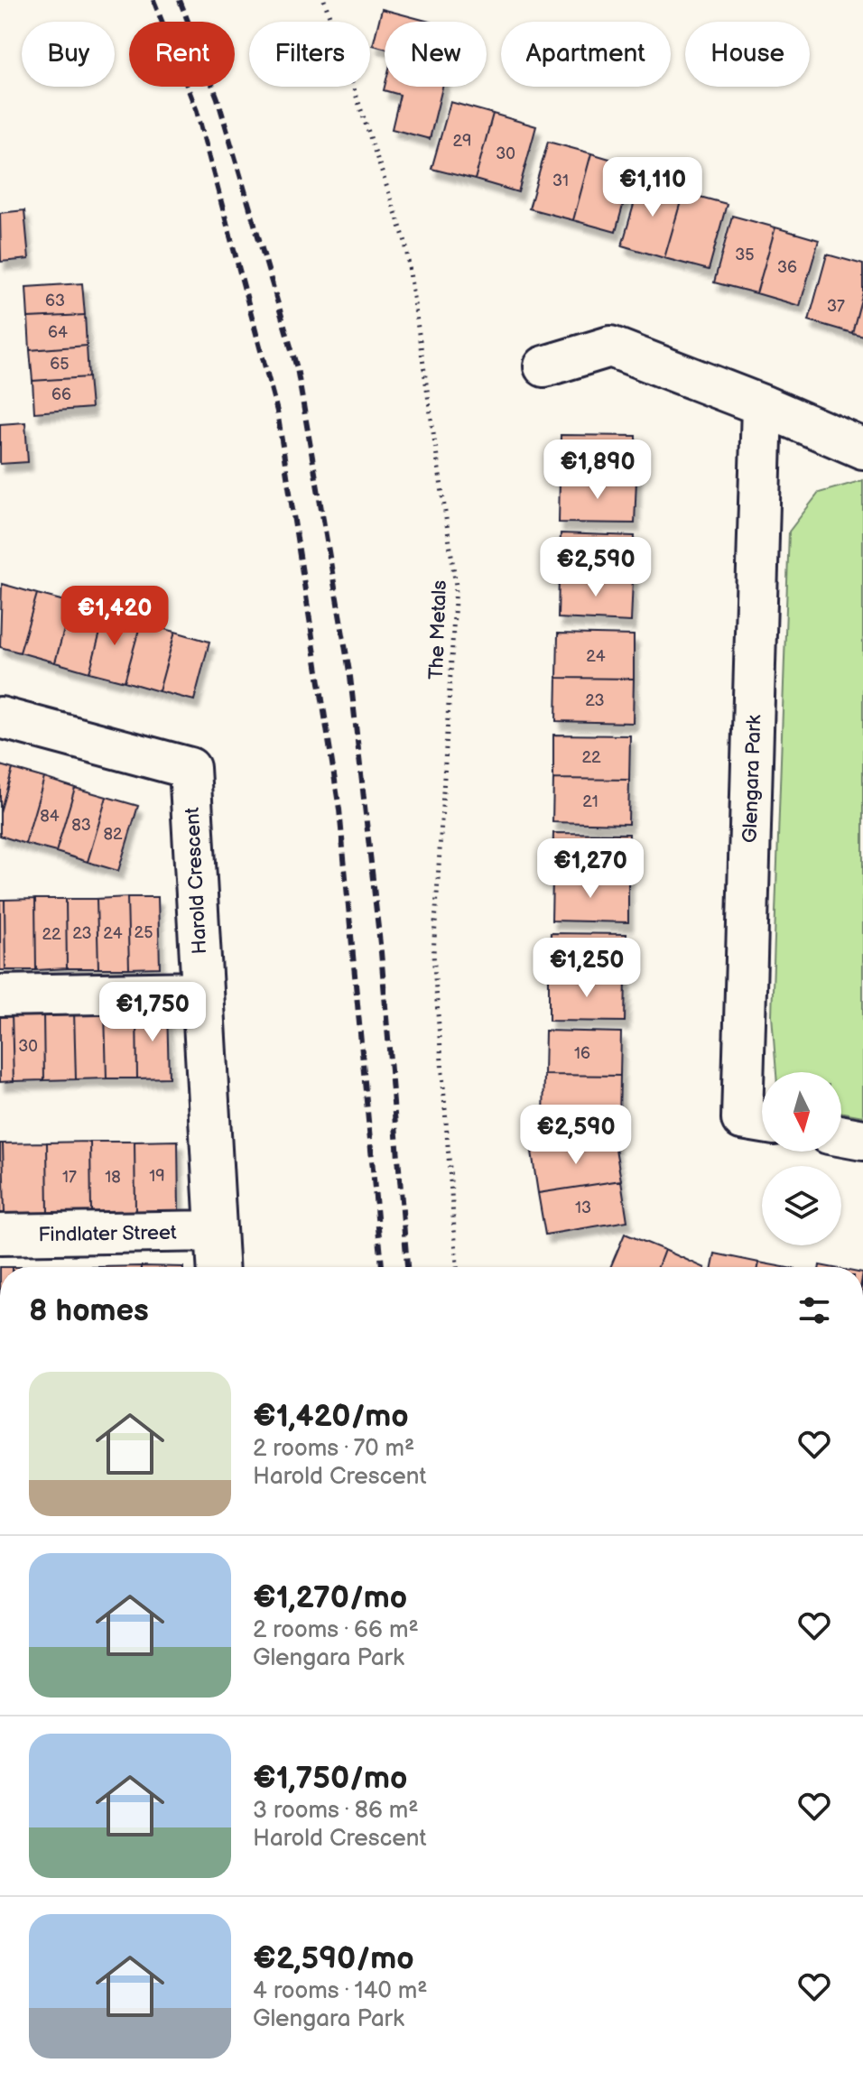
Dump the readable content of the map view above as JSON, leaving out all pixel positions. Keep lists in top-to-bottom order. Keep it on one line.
{"streets":{"street":["Glengara Park","Harold Crescent","Findlater Street"],"path":["The Metals"]},"crossings":[["Harold Crescent","Findlater Street"]],"house_numbers":["29","30","31","35","36","63","37","64","65","66","24","23","22","21","84","83","82","25","23","24","22","30","16","19","17","18","13"],"north":"bottom","page":{"chip":["Buy","Rent","Filters","New","Apartment","House"],"price":["€1,110","€1,890","€2,590","€1,420","€1,270","€1,250","€1,750","€2,590"],"heading":"8 homes","list":[{"name":"€1,420/mo","note":"2 rooms · 70 m² · Harold Crescent"},{"name":"€1,270/mo","note":"2 rooms · 66 m² · Glengara Park"},{"name":"€1,750/mo","note":"3 rooms · 86 m² · Harold Crescent"},{"name":"€2,590/mo","note":"4 rooms · 140 m² · Glengara Park"}]}}
